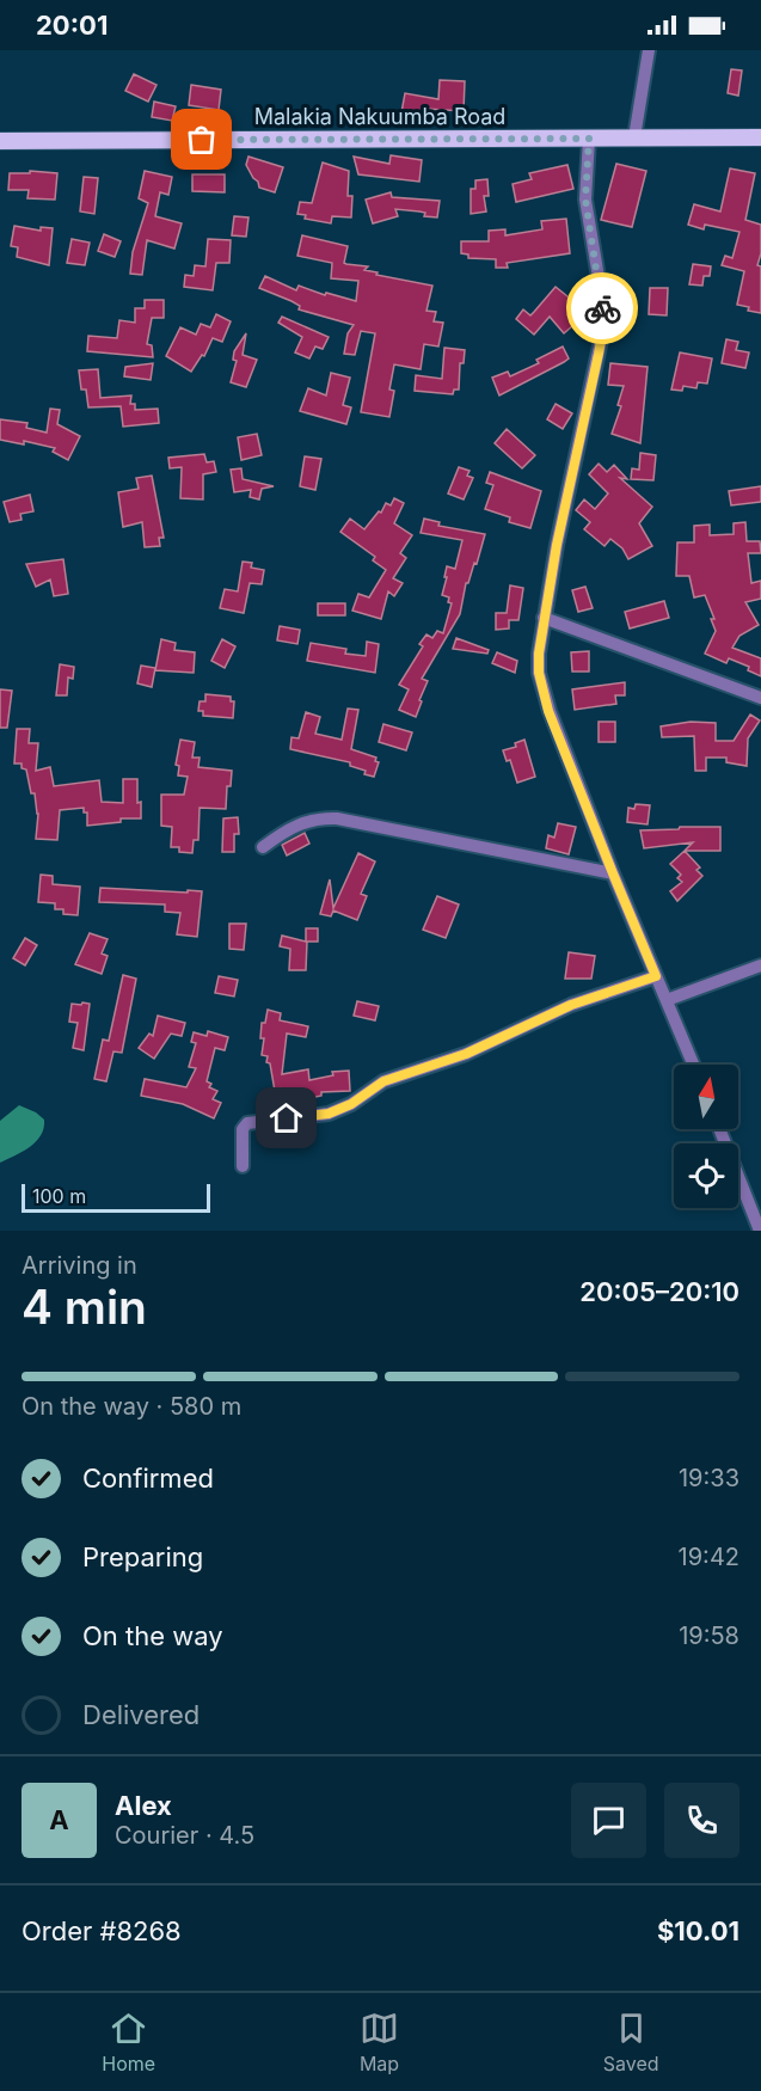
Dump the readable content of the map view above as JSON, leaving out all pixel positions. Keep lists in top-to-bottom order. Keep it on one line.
{"streets":{"main road":["Malakia Nakuumba Road"]},"scale_bar":"100 m","north":"top","page":{"status":"20:01","scale":"100 m","heading":["4 min","Arriving in","20:05–20:10"],"panel":["Alex","Courier · 4.5","Order #8268","$10.01"],"bar":"On the way · 580 m","list":[["Confirmed","19:33"],["Preparing","19:42"],["On the way","19:58"],"Delivered"],"round":"A","tabs":["Home","Map","Saved"]}}
